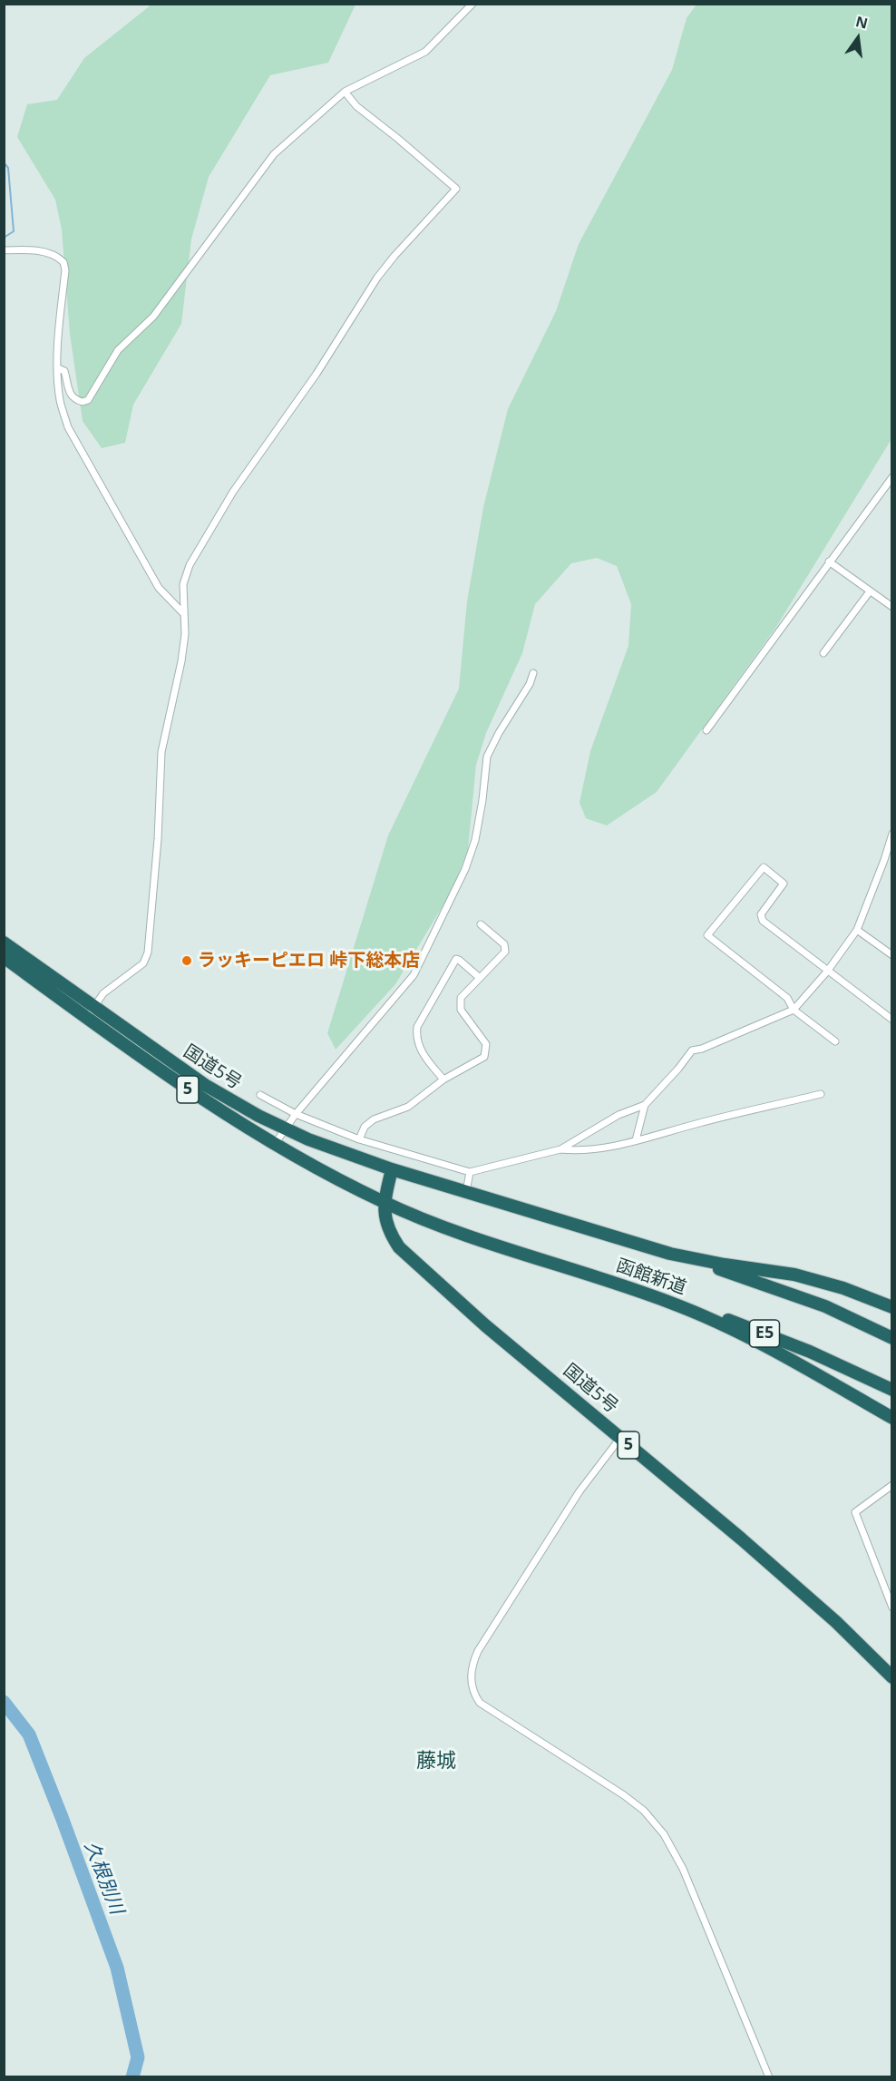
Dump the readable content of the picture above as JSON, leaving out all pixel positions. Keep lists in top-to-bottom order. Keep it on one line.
{"streets":{"highway":["国道5号","5","函館新道","E5"]},"crossings":[["国道5号","函館新道"],["函館新道","E5"]],"districts":["藤城"],"water":["久根別川"],"places":["ラッキーピエロ 峠下総本店"],"north":"top"}
